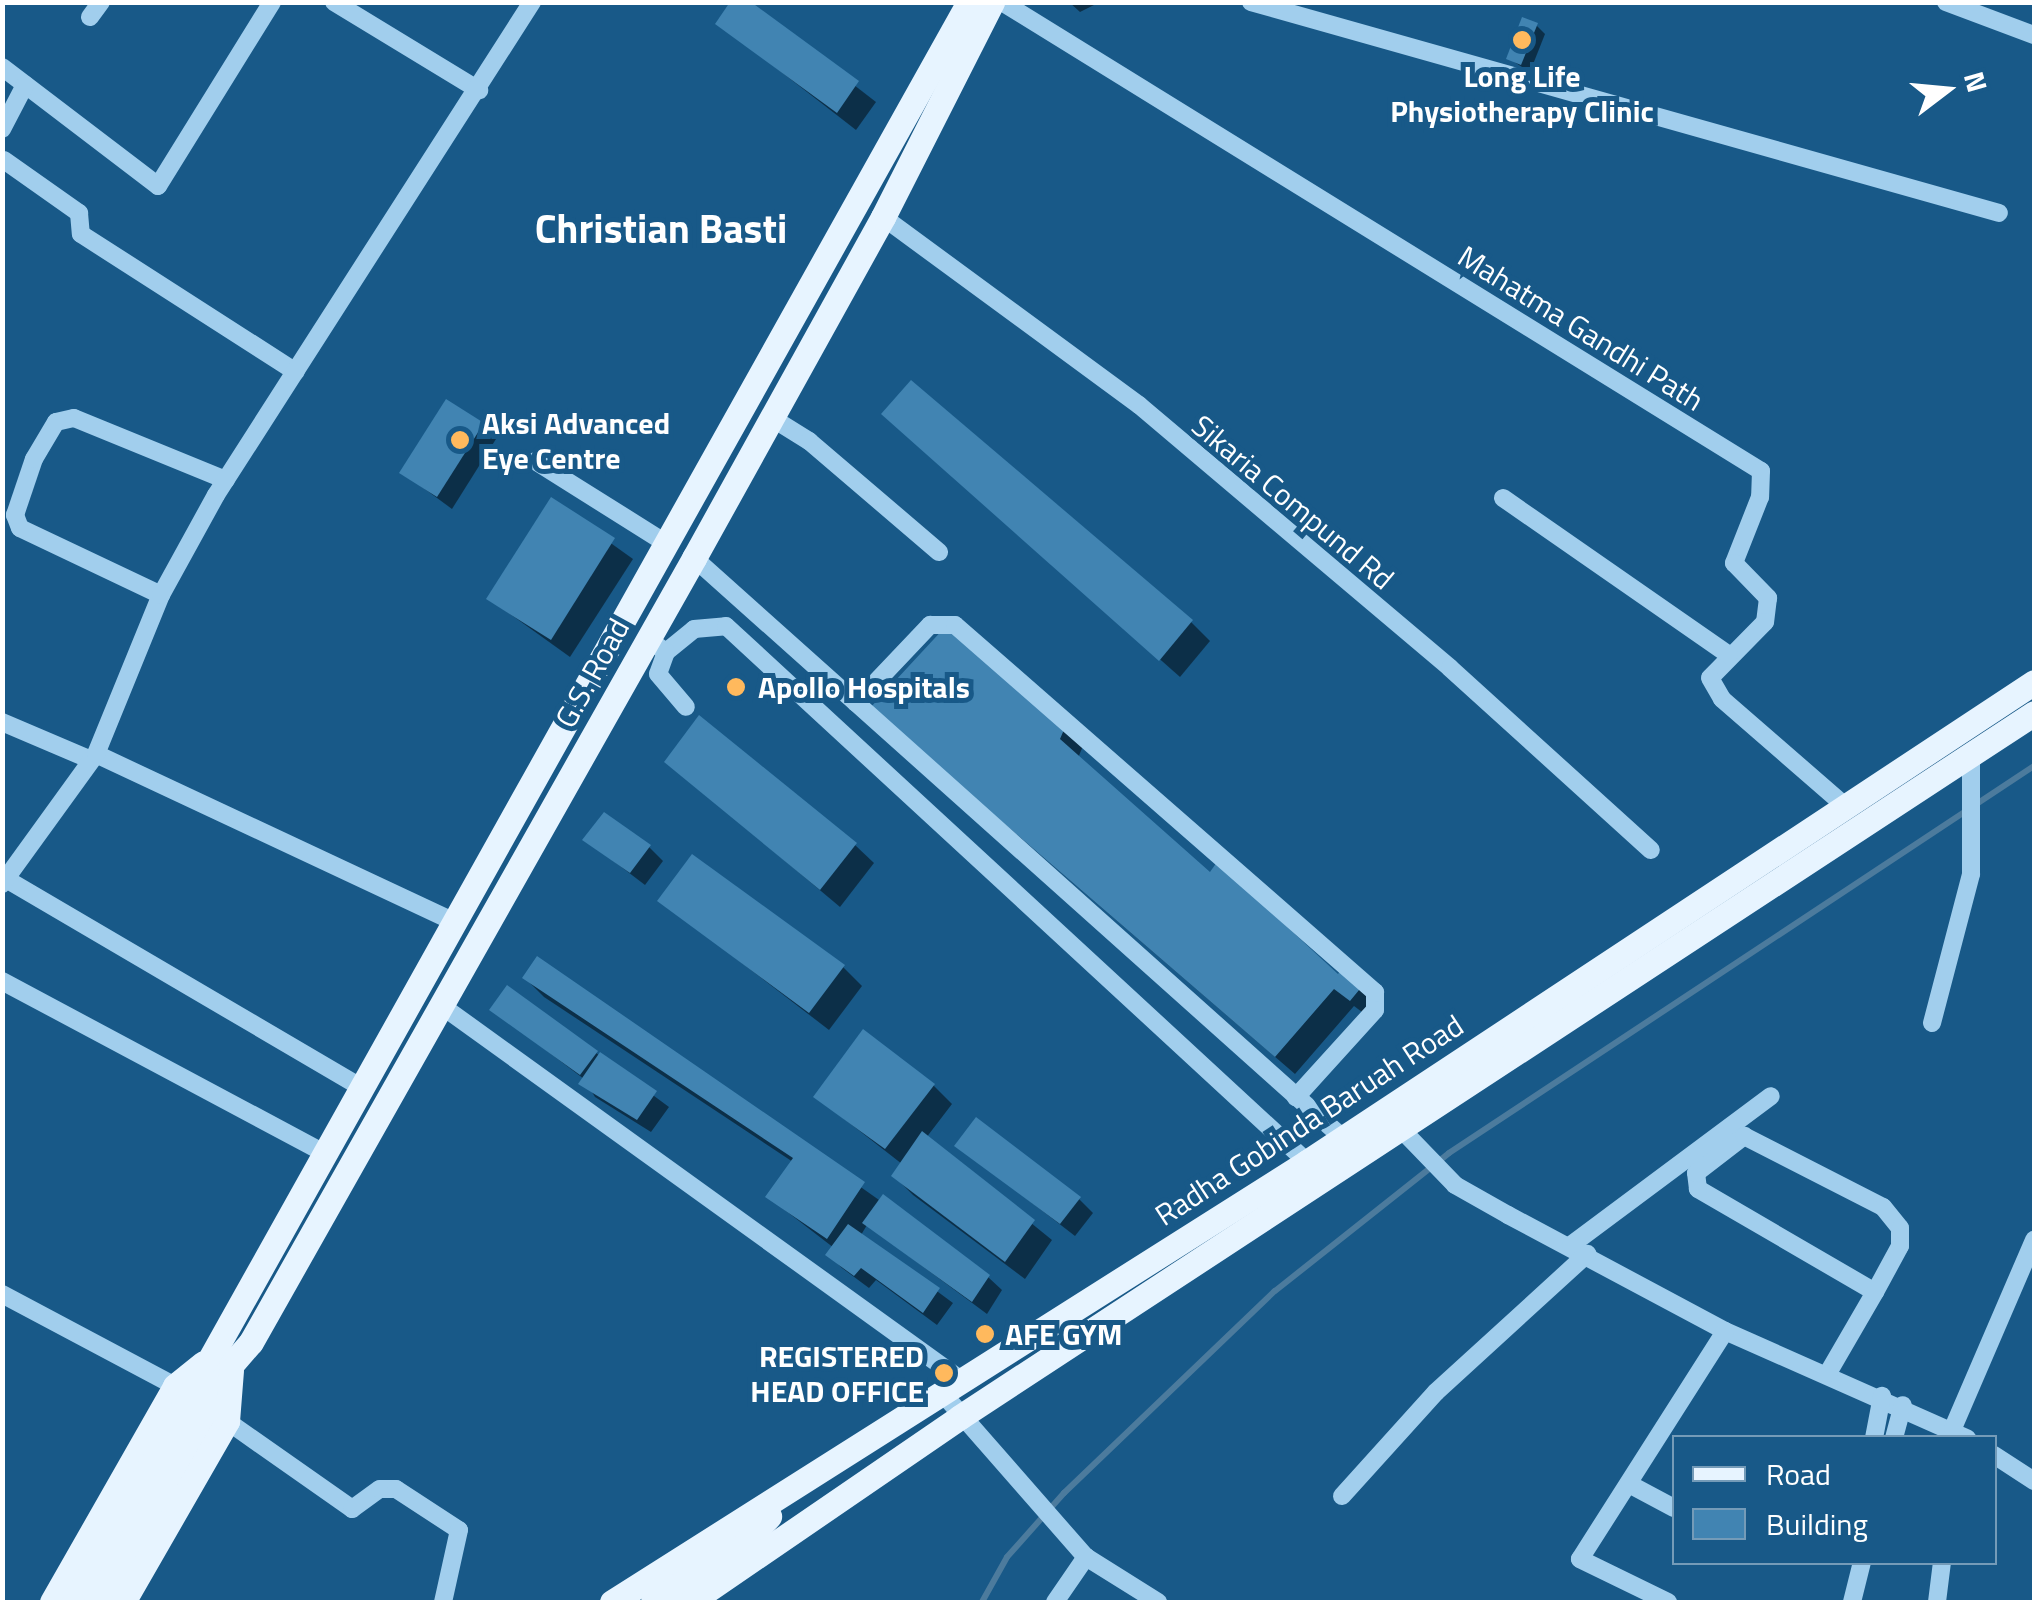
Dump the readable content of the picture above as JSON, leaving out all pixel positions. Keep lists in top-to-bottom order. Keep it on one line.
{"streets":{"main road":["G.S. Road","Radha Gobinda Baruah Road"],"street":["Mahatma Gandhi Path","Sikaria Compund Rd"]},"crossings":[["Sikaria Compund Rd","G.S. Road"]],"districts":["Christian Basti"],"places":["Long Life Physiotherapy Clinic","Aksi Advanced Eye Centre","Apollo Hospitals","AFE GYM","REGISTERED HEAD OFFICE"],"legend":["Road","Building"],"north":"right"}
